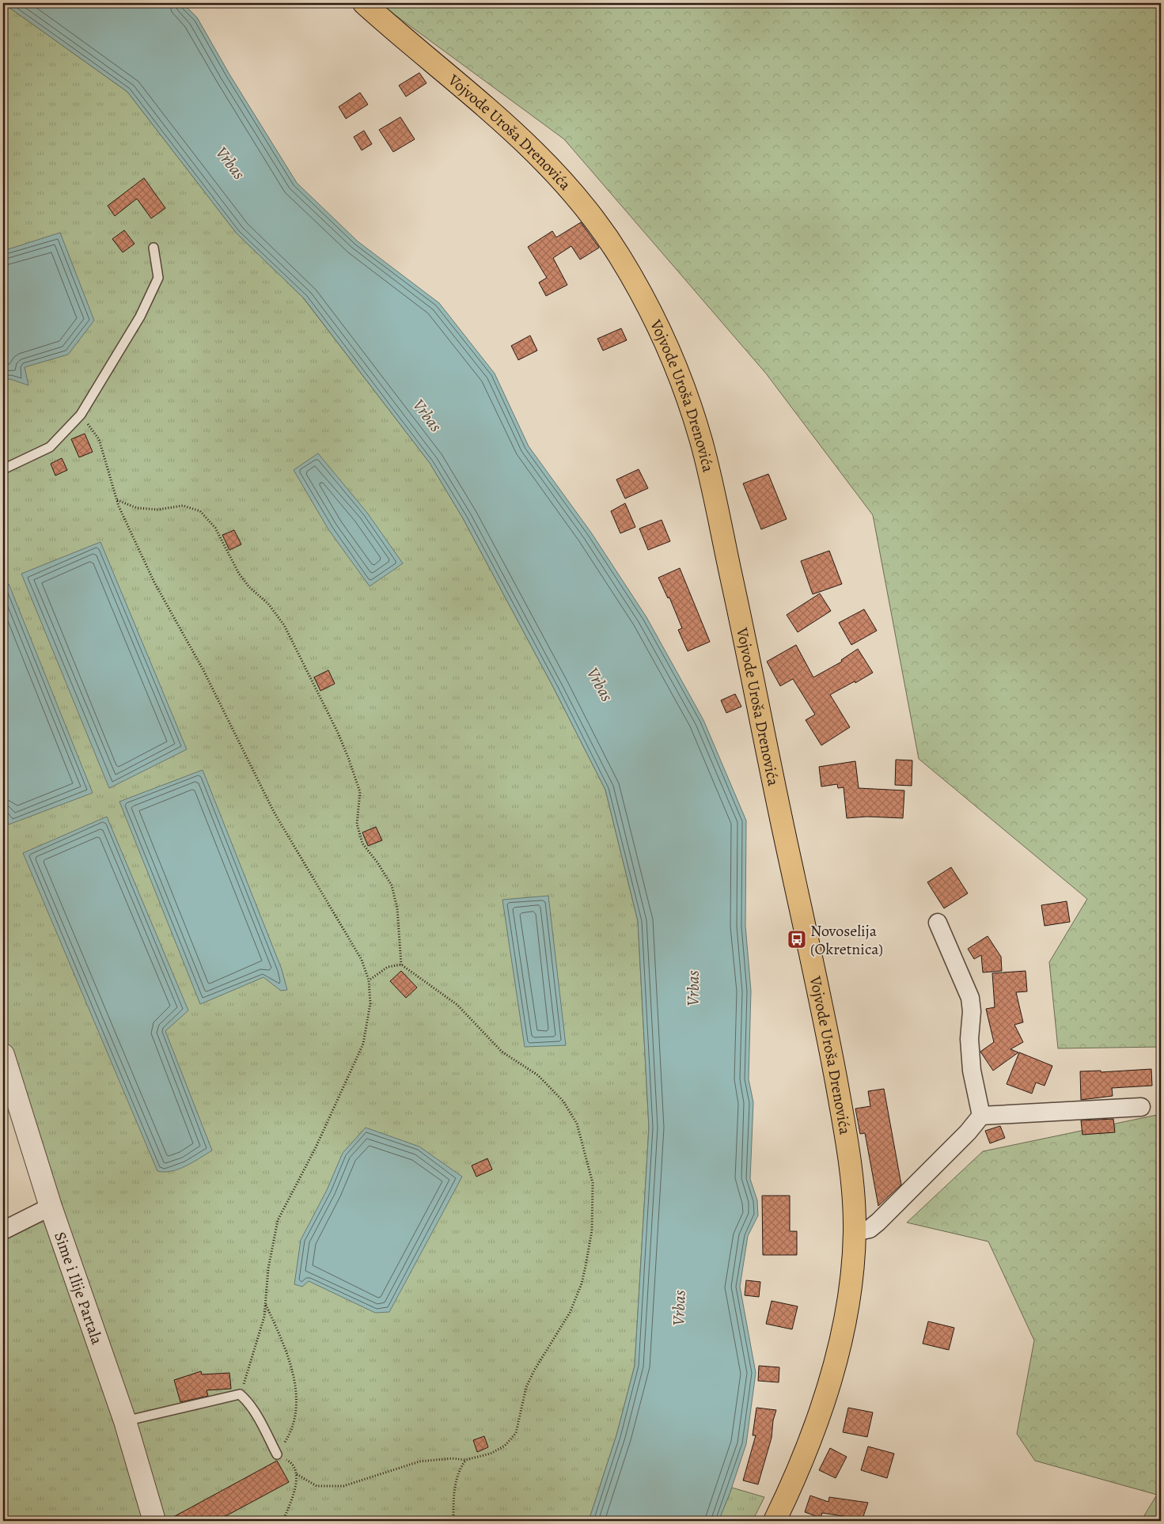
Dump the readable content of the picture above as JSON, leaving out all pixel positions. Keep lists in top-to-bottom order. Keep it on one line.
{"streets":{"main road":["Vojvode Uroša Drenovića"],"street":["Sime i Ilije Partala"]},"water":["Vrbas"],"places":{"bus stop":["Novoselija (Okretnica)"]}}
